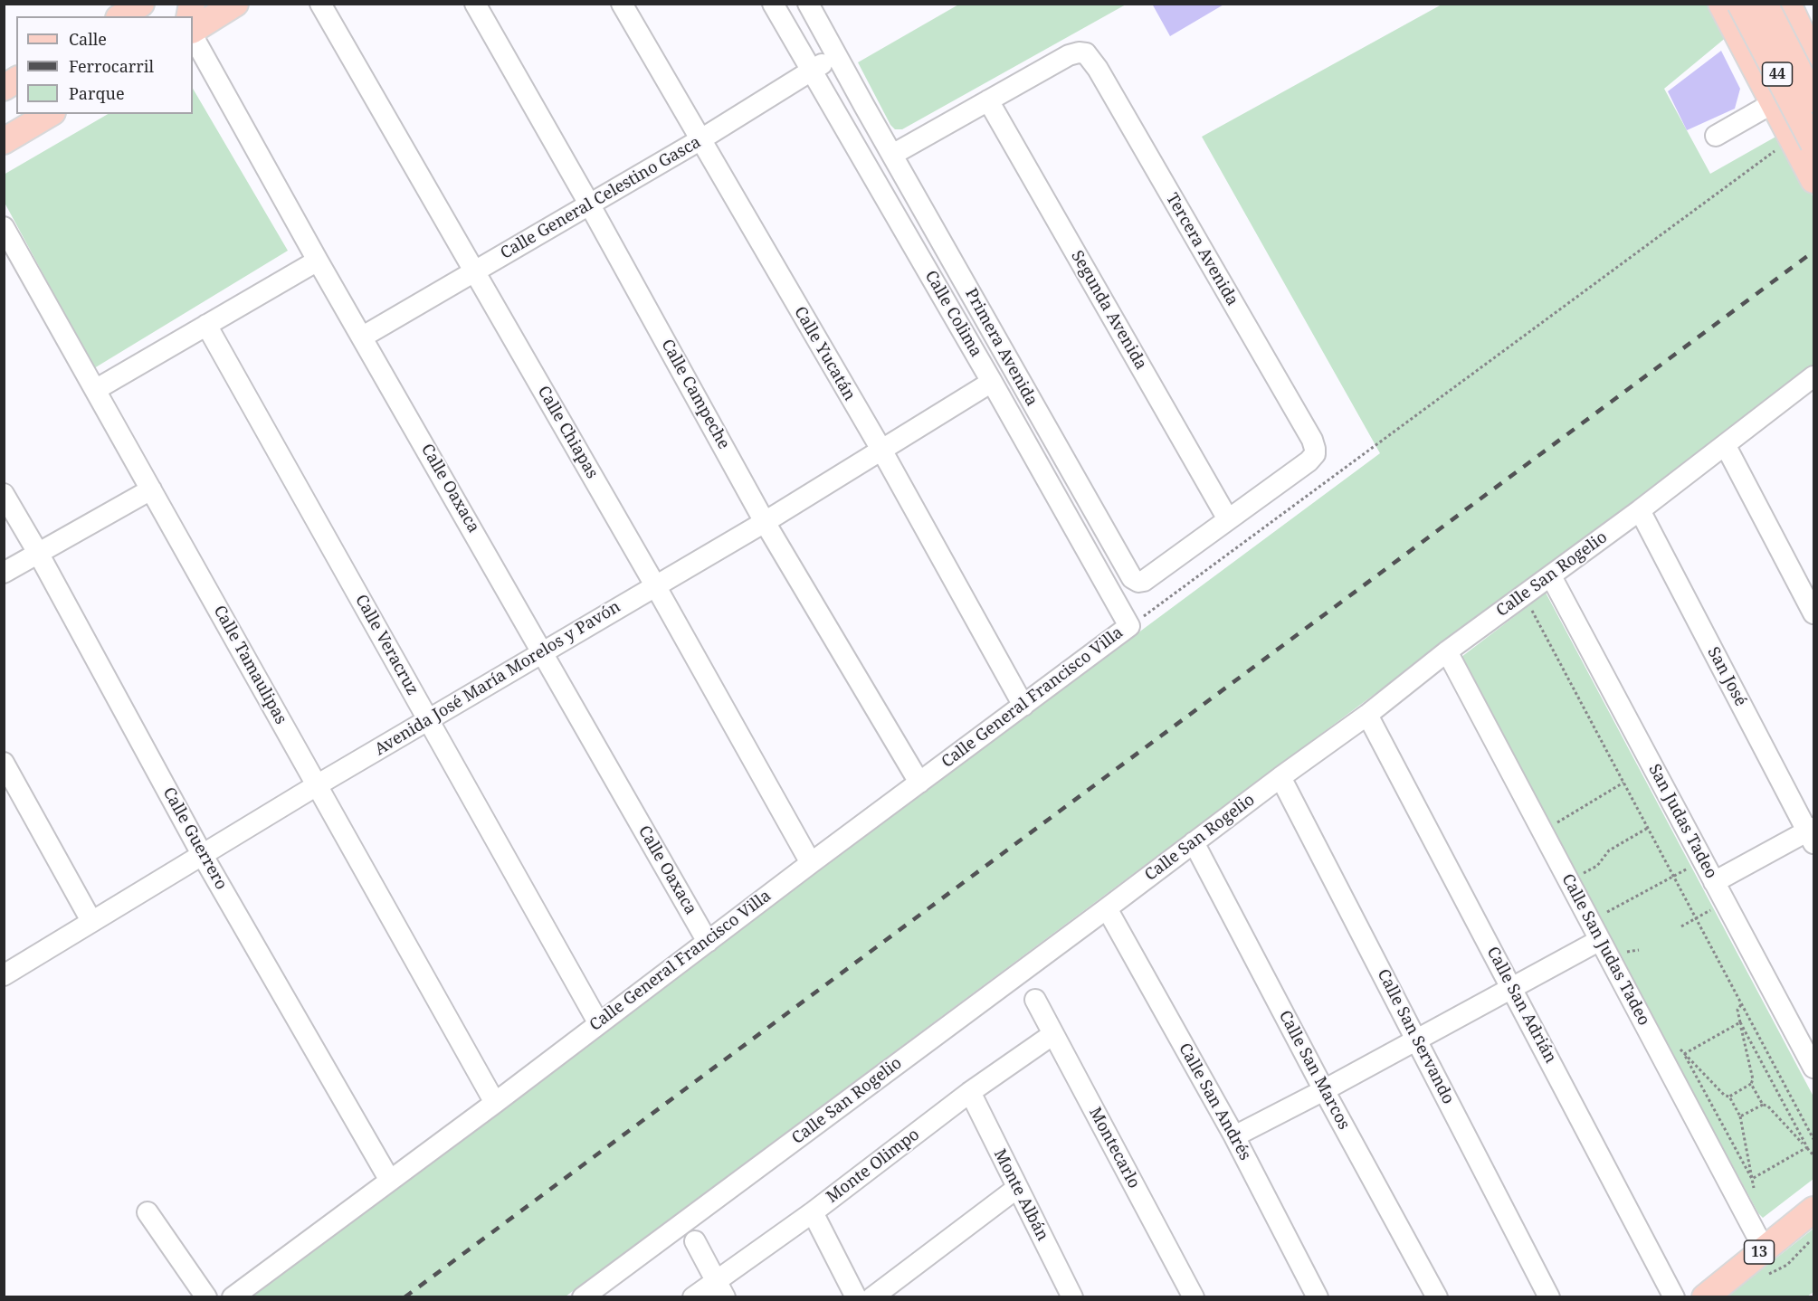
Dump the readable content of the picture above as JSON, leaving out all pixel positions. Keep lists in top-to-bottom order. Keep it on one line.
{"streets":{"main road":["44","13"],"street":["Calle General Celestino Gasca","Tercera Avenida","Segunda Avenida","Calle Colima","Primera Avenida","Calle Yucatán","Calle Campeche","Calle Chiapas","Calle Oaxaca","Calle San Rogelio","Calle Veracruz","Calle Tamaulipas","San José","Avenida José María Morelos y Pavón","Calle General Francisco Villa","San Judas Tadeo","Calle Guerrero","Calle San Judas Tadeo","Calle San Adrián","Calle San Servando","Calle San Marcos","Calle San Andrés","Montecarlo","Monte Olimpo","Monte Albán"]},"crossings":[["Calle General Celestino Gasca","Calle Colima"],["Calle General Celestino Gasca","Primera Avenida"],["Calle General Celestino Gasca","Calle Yucatán"],["Calle General Celestino Gasca","Calle Campeche"],["Calle General Celestino Gasca","Calle Chiapas"],["Calle General Celestino Gasca","Calle Oaxaca"],["Tercera Avenida","Segunda Avenida"],["Tercera Avenida","Primera Avenida"],["Segunda Avenida","Primera Avenida"],["Calle Colima","Avenida José María Morelos y Pavón"],["Calle Colima","Calle General Francisco Villa"],["Calle Yucatán","Avenida José María Morelos y Pavón"],["Calle Yucatán","Calle General Francisco Villa"],["Calle Campeche","Avenida José María Morelos y Pavón"],["Calle Campeche","Calle General Francisco Villa"],["Calle Chiapas","Avenida José María Morelos y Pavón"],["Calle Chiapas","Calle General Francisco Villa"],["Calle Oaxaca","Avenida José María Morelos y Pavón"],["Calle Oaxaca","Calle General Francisco Villa"],["Calle San Rogelio","San José"],["Calle San Rogelio","San Judas Tadeo"],["Calle San Rogelio","Calle San Judas Tadeo"],["Calle San Rogelio","Calle San Adrián"],["Calle San Rogelio","Calle San Servando"],["Calle San Rogelio","Calle San Marcos"],["Calle San Rogelio","Calle San Andrés"],["Calle Veracruz","Avenida José María Morelos y Pavón"],["Calle Veracruz","Calle General Francisco Villa"],["Calle Tamaulipas","Avenida José María Morelos y Pavón"],["Calle Tamaulipas","Calle General Francisco Villa"],["Avenida José María Morelos y Pavón","Calle Guerrero"],["Calle General Francisco Villa","Calle Guerrero"],["Calle San Judas Tadeo","13"],["Montecarlo","Monte Olimpo"],["Monte Olimpo","Monte Albán"]],"legend":["Calle","Ferrocarril","Parque"]}
